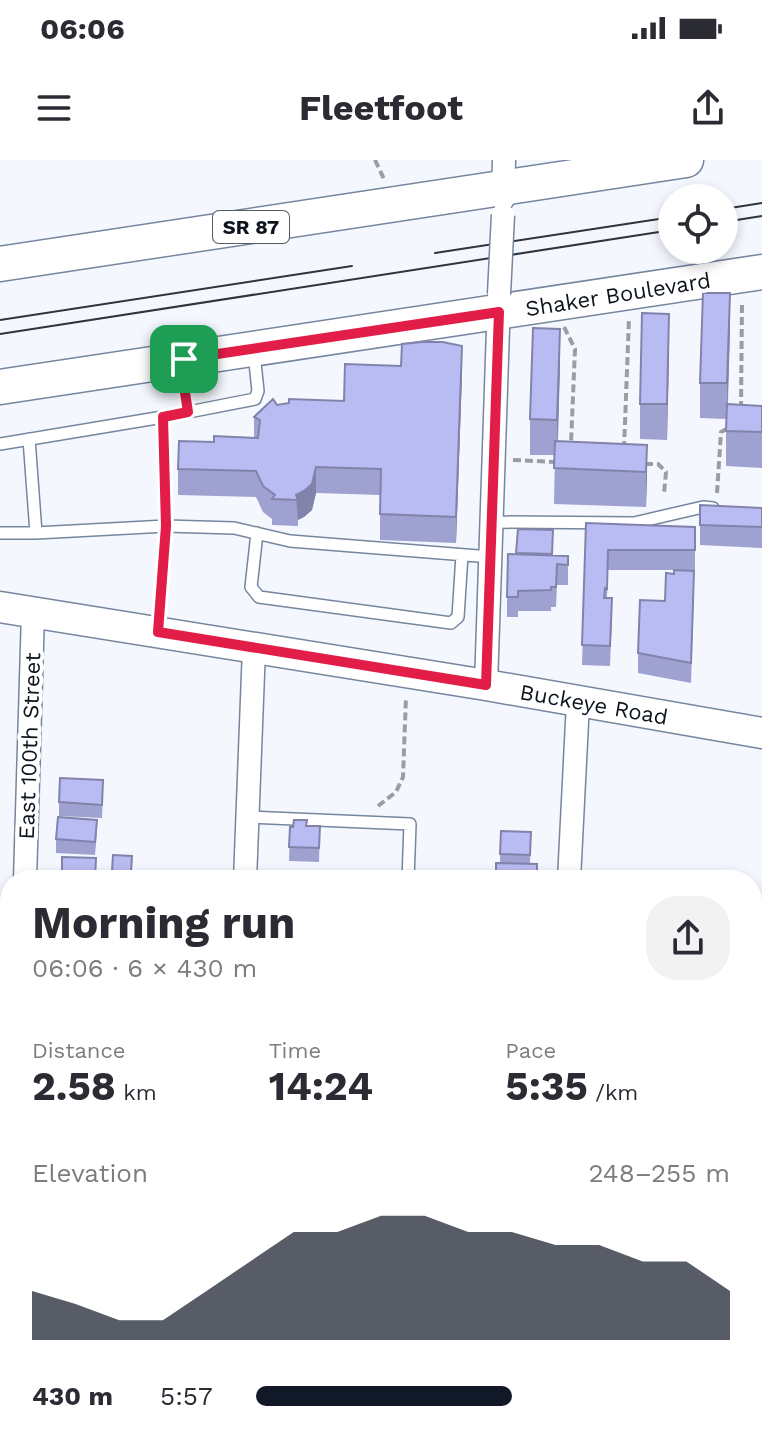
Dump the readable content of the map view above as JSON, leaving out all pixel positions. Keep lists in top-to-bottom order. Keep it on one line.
{"streets":{"main road":["SR 87","Shaker Boulevard"],"street":["Buckeye Road","East 100th Street"]},"crossings":[["Buckeye Road","East 100th Street"]],"page":{"status":"06:06","header":"Fleetfoot","heading":["Morning run","06:06 · 6 × 430 m"],"stats":[["Distance","2.58 km"],["Time","14:24"],["Pace","5:35 /km"]],"chart":["Elevation","248–255 m"],"list":[{"name":"430 m","note":"5:57"}]}}
